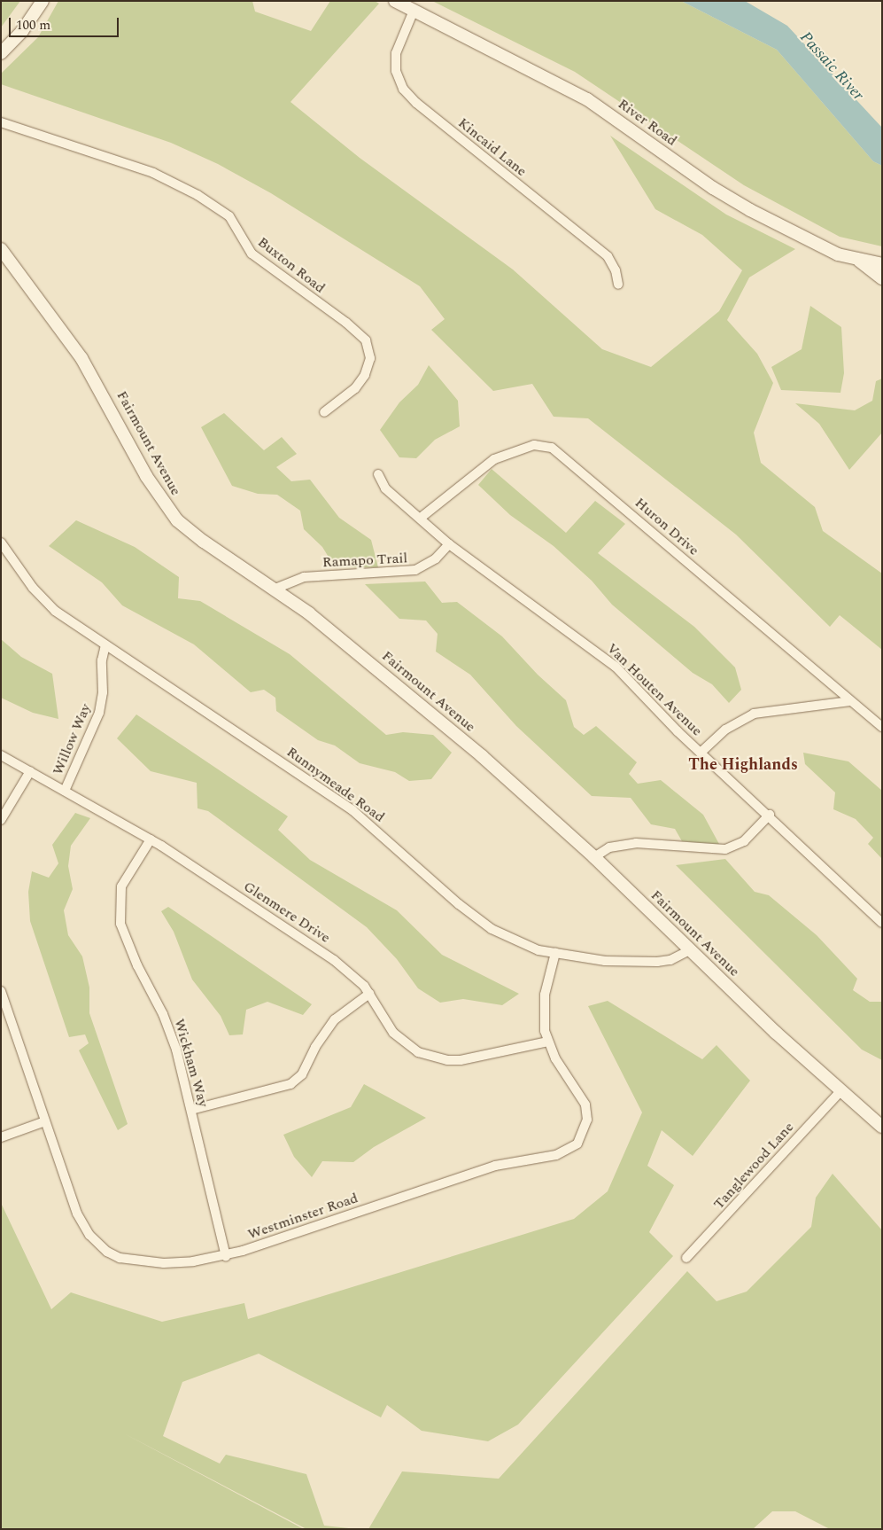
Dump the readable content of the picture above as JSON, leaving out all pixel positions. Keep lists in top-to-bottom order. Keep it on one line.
{"streets":{"main road":["River Road","Fairmount Avenue"],"street":["Kincaid Lane","Buxton Road","Huron Drive","Ramapo Trail","Van Houten Avenue","Willow Way","Runnymeade Road","Glenmere Drive","Wickham Way","Tanglewood Lane","Westminster Road"]},"crossings":[["River Road","Kincaid Lane"],["Fairmount Avenue","Ramapo Trail"],["Fairmount Avenue","Runnymeade Road"],["Fairmount Avenue","Tanglewood Lane"],["Huron Drive","Van Houten Avenue"],["Ramapo Trail","Van Houten Avenue"],["Willow Way","Runnymeade Road"],["Willow Way","Glenmere Drive"],["Runnymeade Road","Westminster Road"],["Glenmere Drive","Wickham Way"],["Glenmere Drive","Westminster Road"],["Wickham Way","Westminster Road"]],"districts":["The Highlands"],"water":["Passaic River"],"scale_bar":"100 m"}
